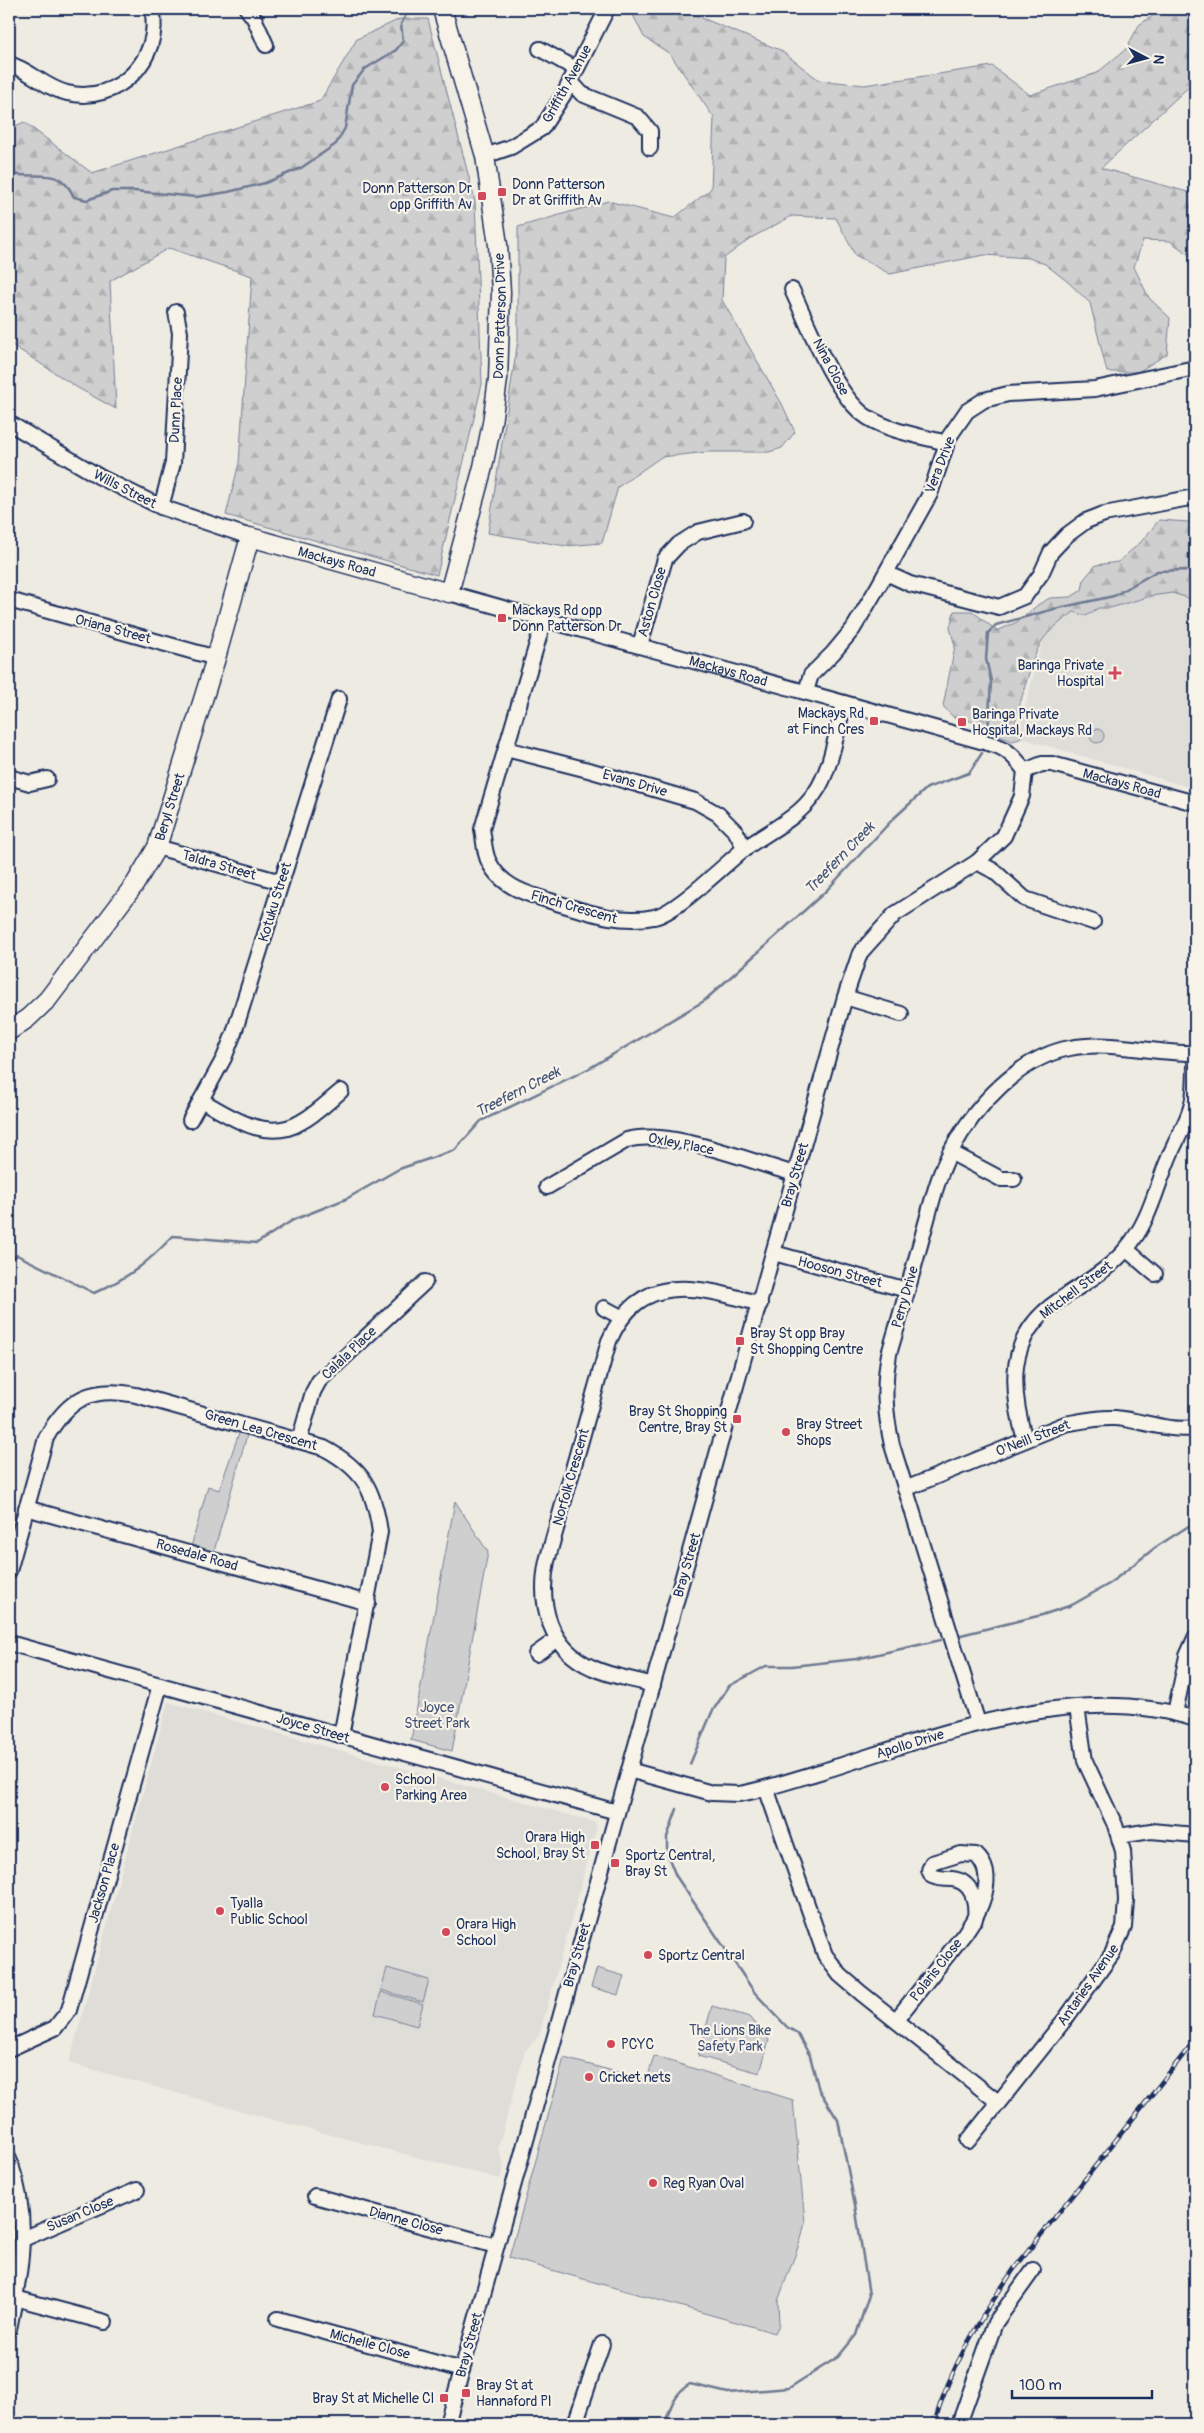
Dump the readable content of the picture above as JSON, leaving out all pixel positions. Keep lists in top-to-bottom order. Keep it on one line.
{"streets":{"main road":["Donn Patterson Drive","Mackays Road","Beryl Street"],"street":["Griffith Avenue","Nina Close","Dunn Place","Vera Drive","Wills Street","Aston Close","Oriana Street","Evans Drive","Taldra Street","Kotuku Street","Finch Crescent","Oxley Place","Bray Street","Hooson Street","Mitchell Street","Perry Drive","Calala Place","Green Lea Crescent","O'Neill Street","Norfolk Crescent","Rosedale Road","Joyce Street","Apollo Drive","Jackson Place","Polaris Close","Antaries Avenue","Susan Close","Dianne Close","Michelle Close"]},"crossings":[["Griffith Avenue","Donn Patterson Drive"],["Donn Patterson Drive","Mackays Road"],["Nina Close","Vera Drive"],["Dunn Place","Wills Street"],["Vera Drive","Mackays Road"],["Wills Street","Mackays Road"],["Wills Street","Beryl Street"],["Mackays Road","Aston Close"],["Mackays Road","Beryl Street"],["Mackays Road","Finch Crescent"],["Mackays Road","Bray Street"],["Oriana Street","Beryl Street"],["Evans Drive","Finch Crescent"],["Beryl Street","Taldra Street"],["Taldra Street","Kotuku Street"],["Oxley Place","Bray Street"],["Bray Street","Hooson Street"],["Bray Street","Norfolk Crescent"],["Bray Street","Joyce Street"],["Bray Street","Apollo Drive"],["Bray Street","Dianne Close"],["Bray Street","Michelle Close"],["Hooson Street","Perry Drive"],["Mitchell Street","O'Neill Street"],["Perry Drive","O'Neill Street"],["Perry Drive","Apollo Drive"],["Calala Place","Green Lea Crescent"],["Green Lea Crescent","Rosedale Road"],["Green Lea Crescent","Joyce Street"],["Joyce Street","Jackson Place"],["Apollo Drive","Antaries Avenue"]],"water":["Treefern Creek"],"parks":["Joyce Street Park","The Lions Bike Safety Park"],"places":{"transit":["Donn Patterson Dr at Griffith Av","Donn Patterson Dr opp Griffith Av","Mackays Rd opp Donn Patterson Dr","Mackays Rd at Finch Cres","Baringa Private Hospital, Mackays Rd","Bray St opp Bray St Shopping Centre","Bray St Shopping Centre, Bray St","Orara High School, Bray St","Sportz Central, Bray St","Bray St at Hannaford Pl","Bray St at Michelle Cl"],"health":["Baringa Private Hospital"],"other":["Bray Street Shops","School Parking Area","Tyalla Public School","Orara High School","Sportz Central","PCYC","Cricket nets","Reg Ryan Oval"]},"scale_bar":"100 m","north":"right"}
